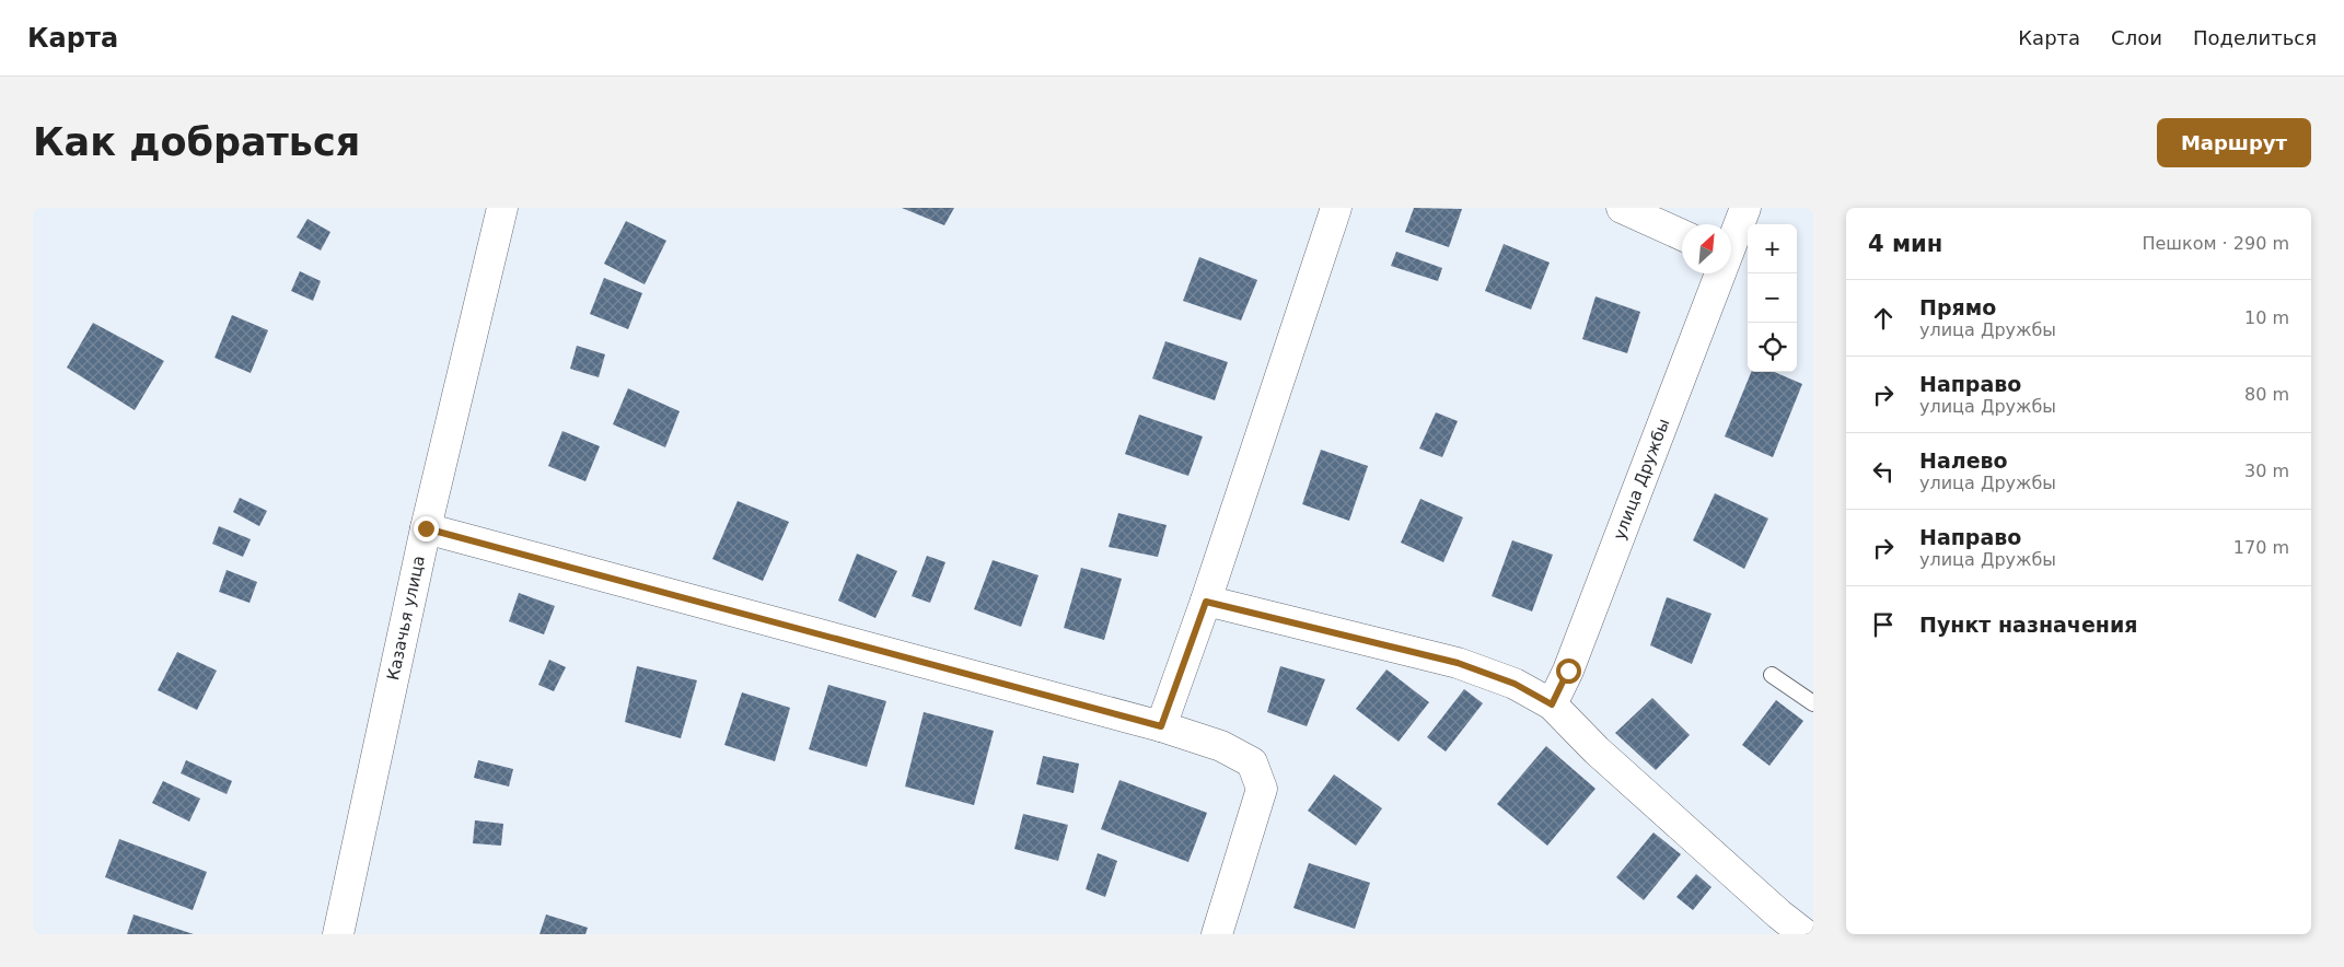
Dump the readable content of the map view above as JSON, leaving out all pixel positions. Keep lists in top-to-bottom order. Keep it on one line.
{"streets":{"street":["улица Дружбы","Казачья улица"]},"north":"top right","page":{"header":"Карта","nav":["Карта","Слои","Поделиться"],"buttons":"Маршрут","title":"Как добраться","heading":["4 мин","Пешком · 290 m"],"map_buttons":["+","−"],"list":[["Прямо","улица Дружбы","10 m"],["Направо","улица Дружбы","80 m"],["Налево","улица Дружбы","30 m"],["Направо","улица Дружбы","170 m"],"Пункт назначения"]}}
